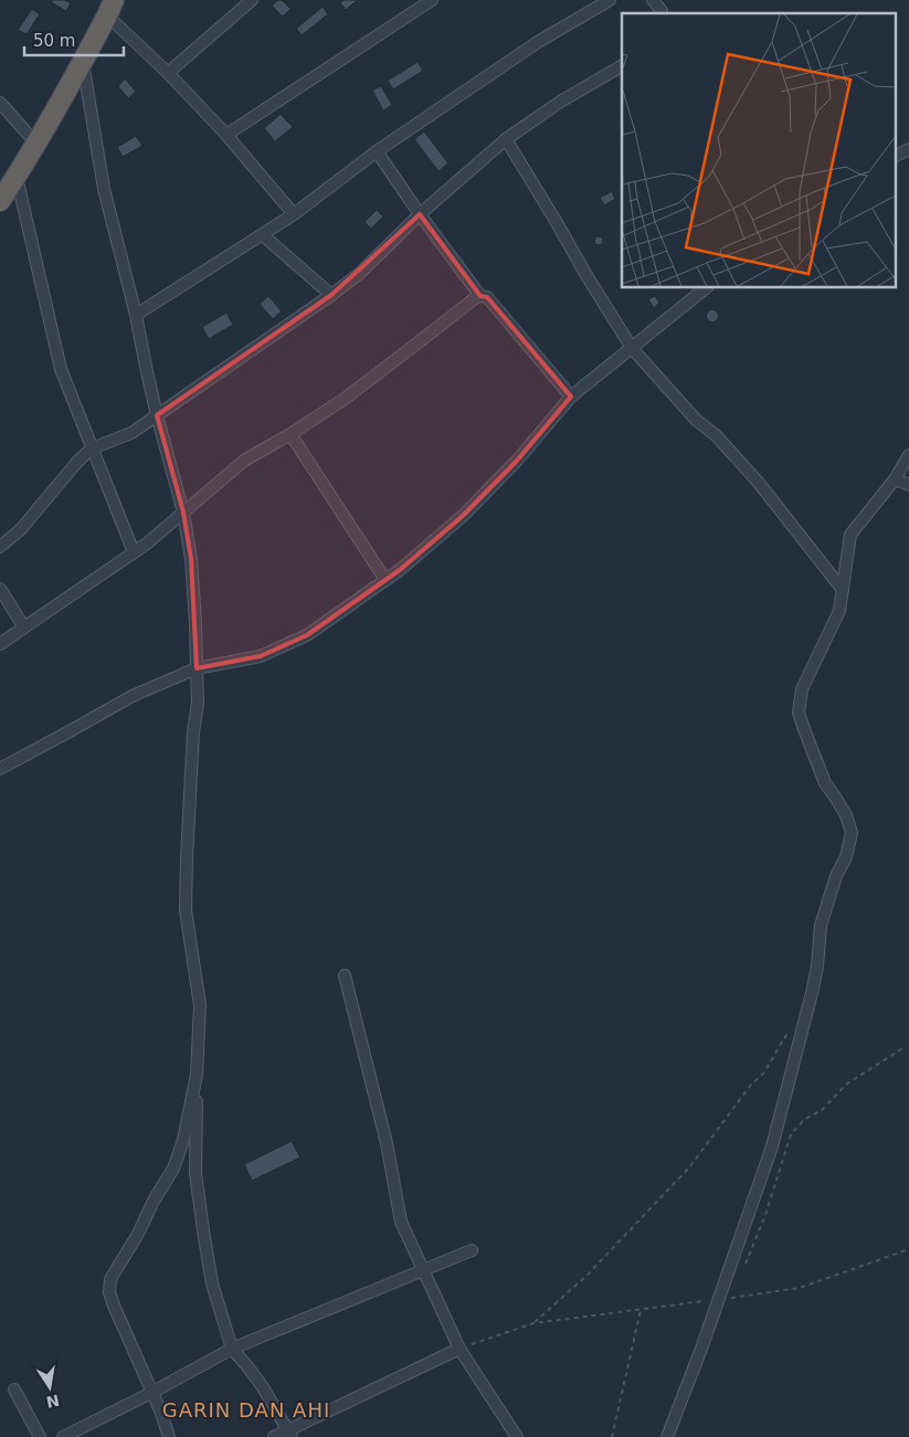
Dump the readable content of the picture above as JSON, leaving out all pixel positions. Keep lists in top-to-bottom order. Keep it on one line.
{"districts":["GARIN DAN AHI"],"scale_bar":"50 m","north":"bottom"}
